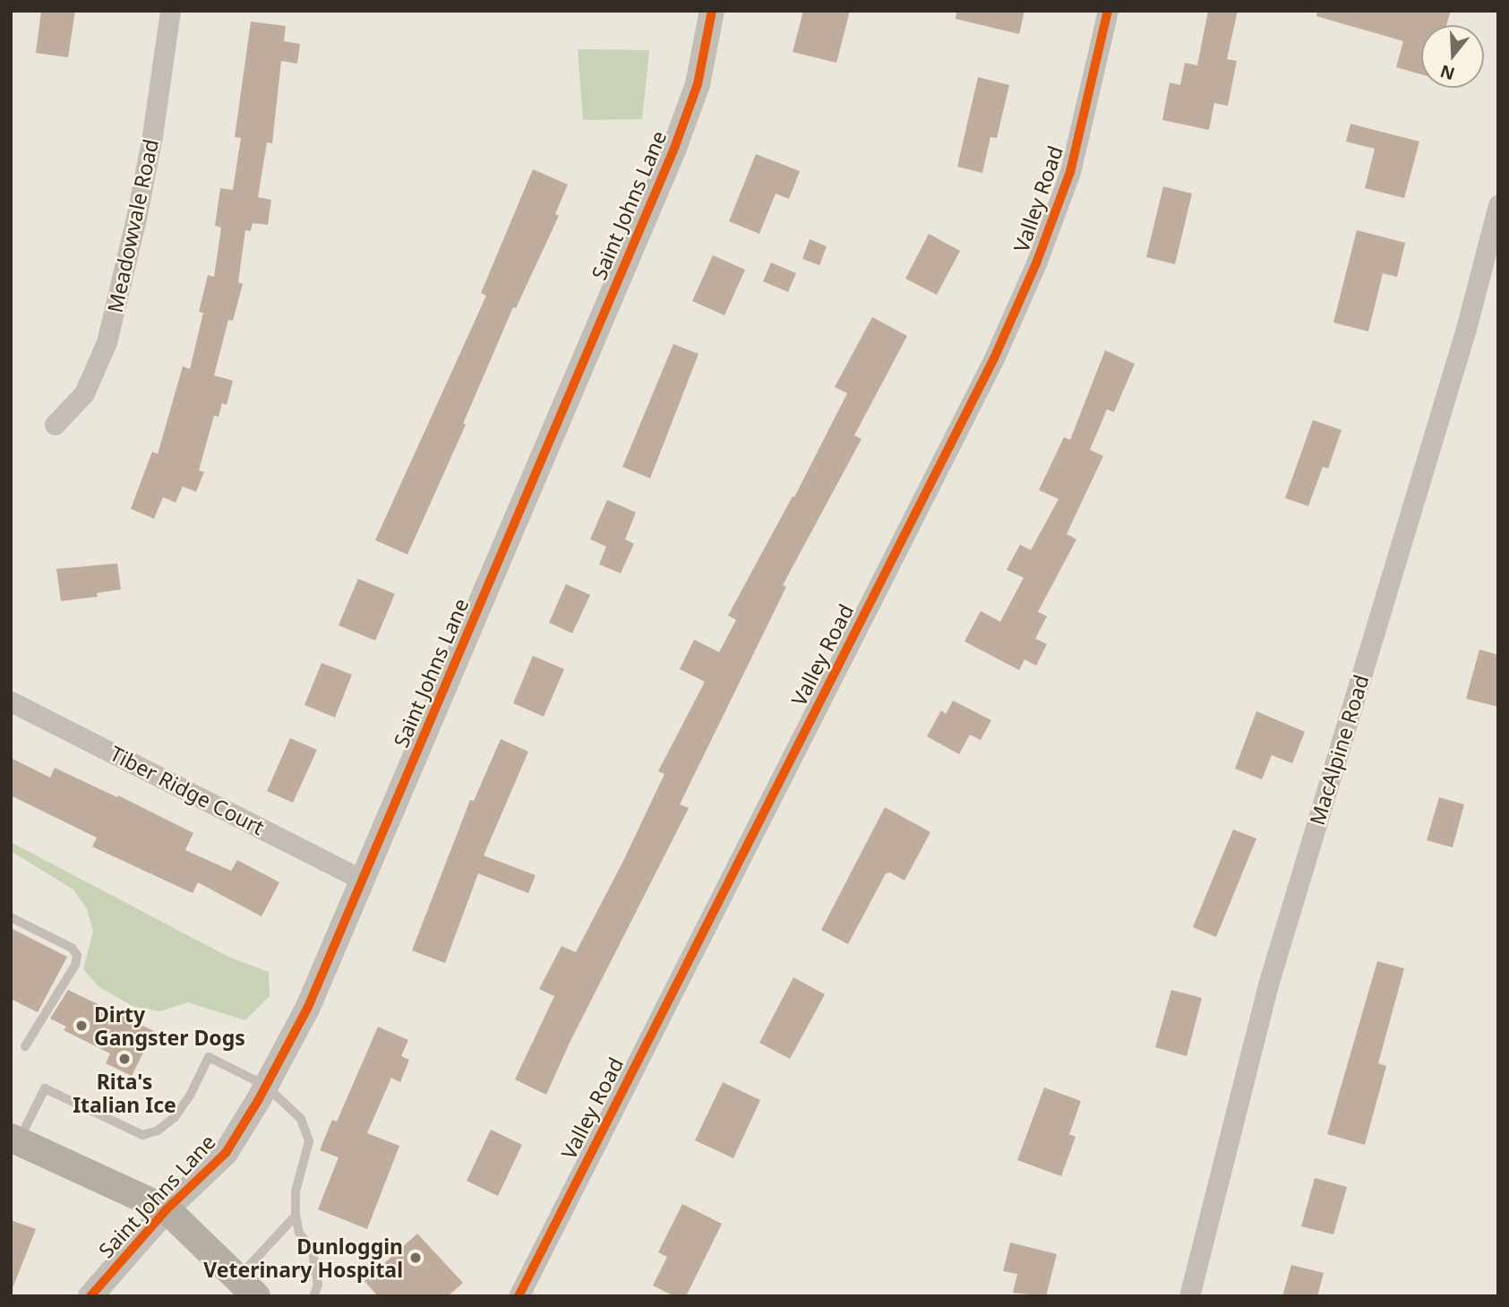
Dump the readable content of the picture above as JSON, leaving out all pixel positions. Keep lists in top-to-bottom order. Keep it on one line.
{"streets":{"street":["Valley Road","Saint Johns Lane","Meadowvale Road","MacAlpine Road","Tiber Ridge Court"]},"crossings":[["Saint Johns Lane","Tiber Ridge Court"]],"places":["Dirty Gangster Dogs","Rita's Italian Ice","Dunloggin Veterinary Hospital"],"north":"bottom"}
